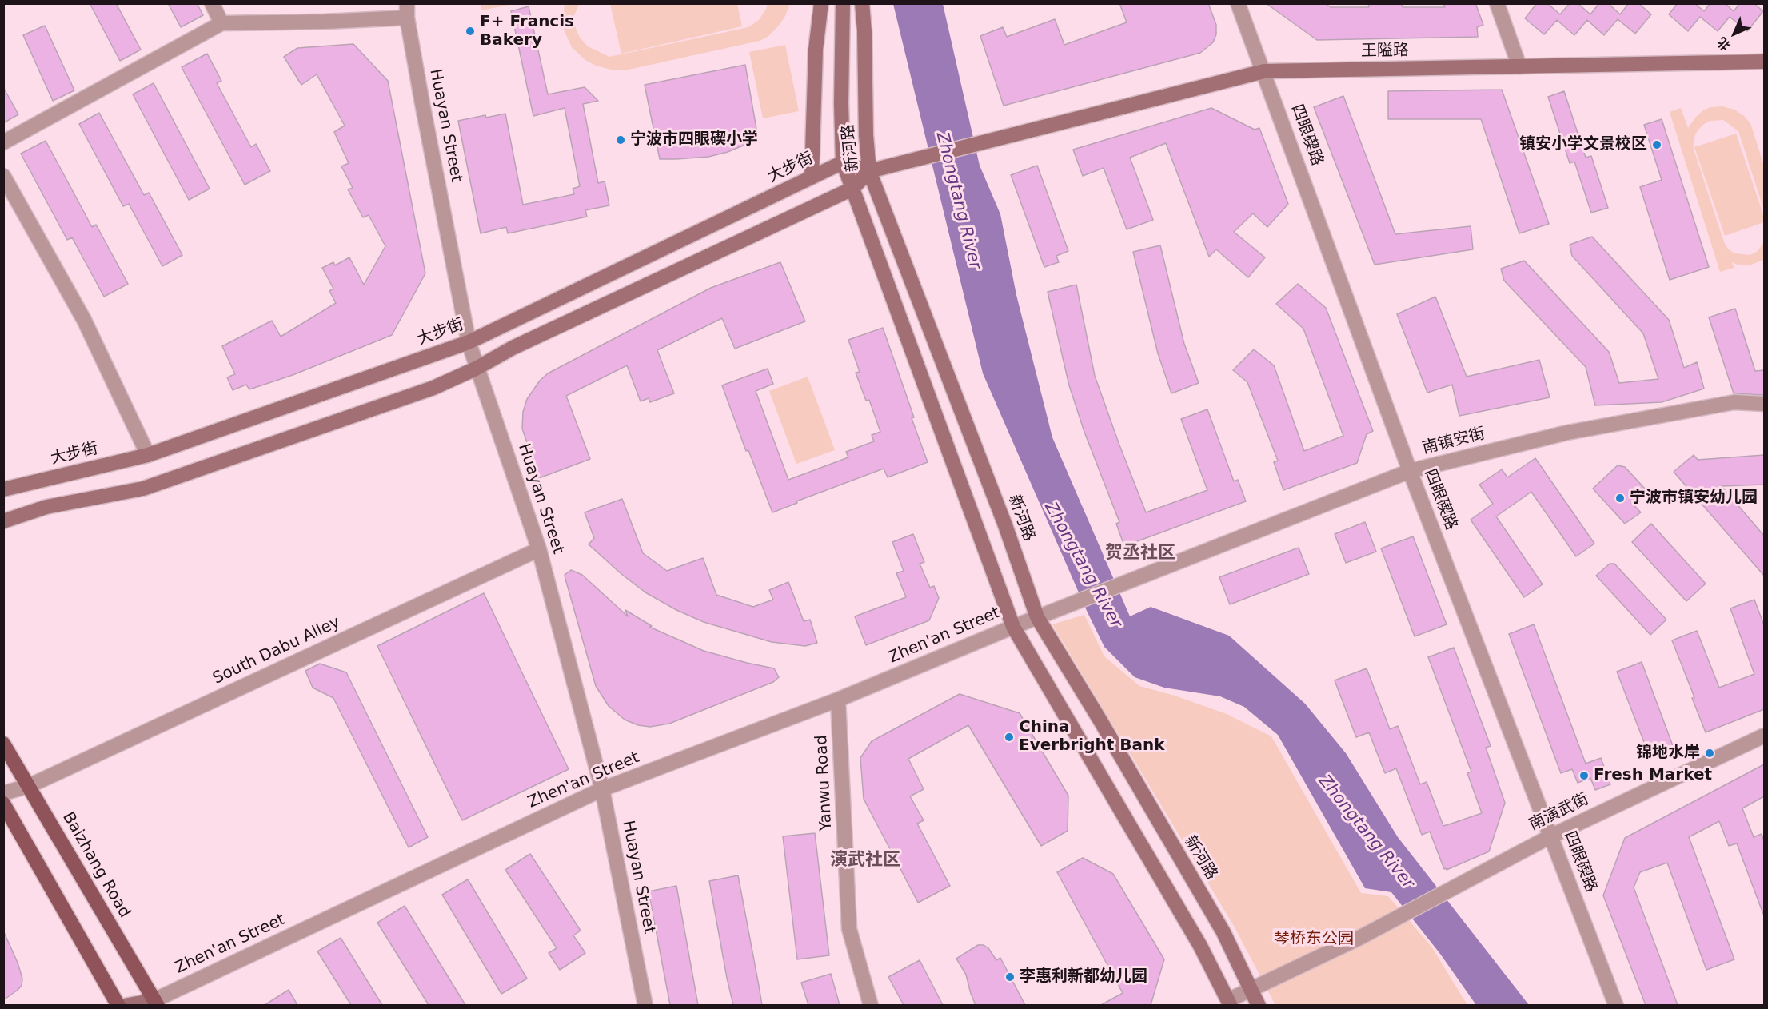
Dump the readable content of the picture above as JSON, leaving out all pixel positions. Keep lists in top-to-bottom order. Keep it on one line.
{"streets":{"main road":["王隘路","新河路","大步街","Baizhang Road"],"street":["Huayan Street","四眼碶路","南镇安街","Zhen'an Street","South Dabu Alley","Yanwu Road","南演武街"]},"crossings":[["王隘路","四眼碶路"],["王隘路","新河路"],["Huayan Street","大步街"],["Huayan Street","Zhen'an Street"],["Huayan Street","South Dabu Alley"],["四眼碶路","南镇安街"],["四眼碶路","南演武街"],["新河路","大步街"],["新河路","南镇安街"],["新河路","Zhen'an Street"],["新河路","南演武街"],["南镇安街","Zhen'an Street"],["Zhen'an Street","Yanwu Road"],["Zhen'an Street","Baizhang Road"],["South Dabu Alley","Baizhang Road"]],"districts":["贺丞社区","演武社区"],"water":["Zhongtang River"],"parks":["琴桥东公园"],"places":["F+ Francis Bakery","宁波市四眼碶小学","镇安小学文景校区","宁波市镇安幼儿园","China Everbright Bank","锦地水岸","Fresh Market","李惠利新都幼儿园"],"north":"bottom left"}
